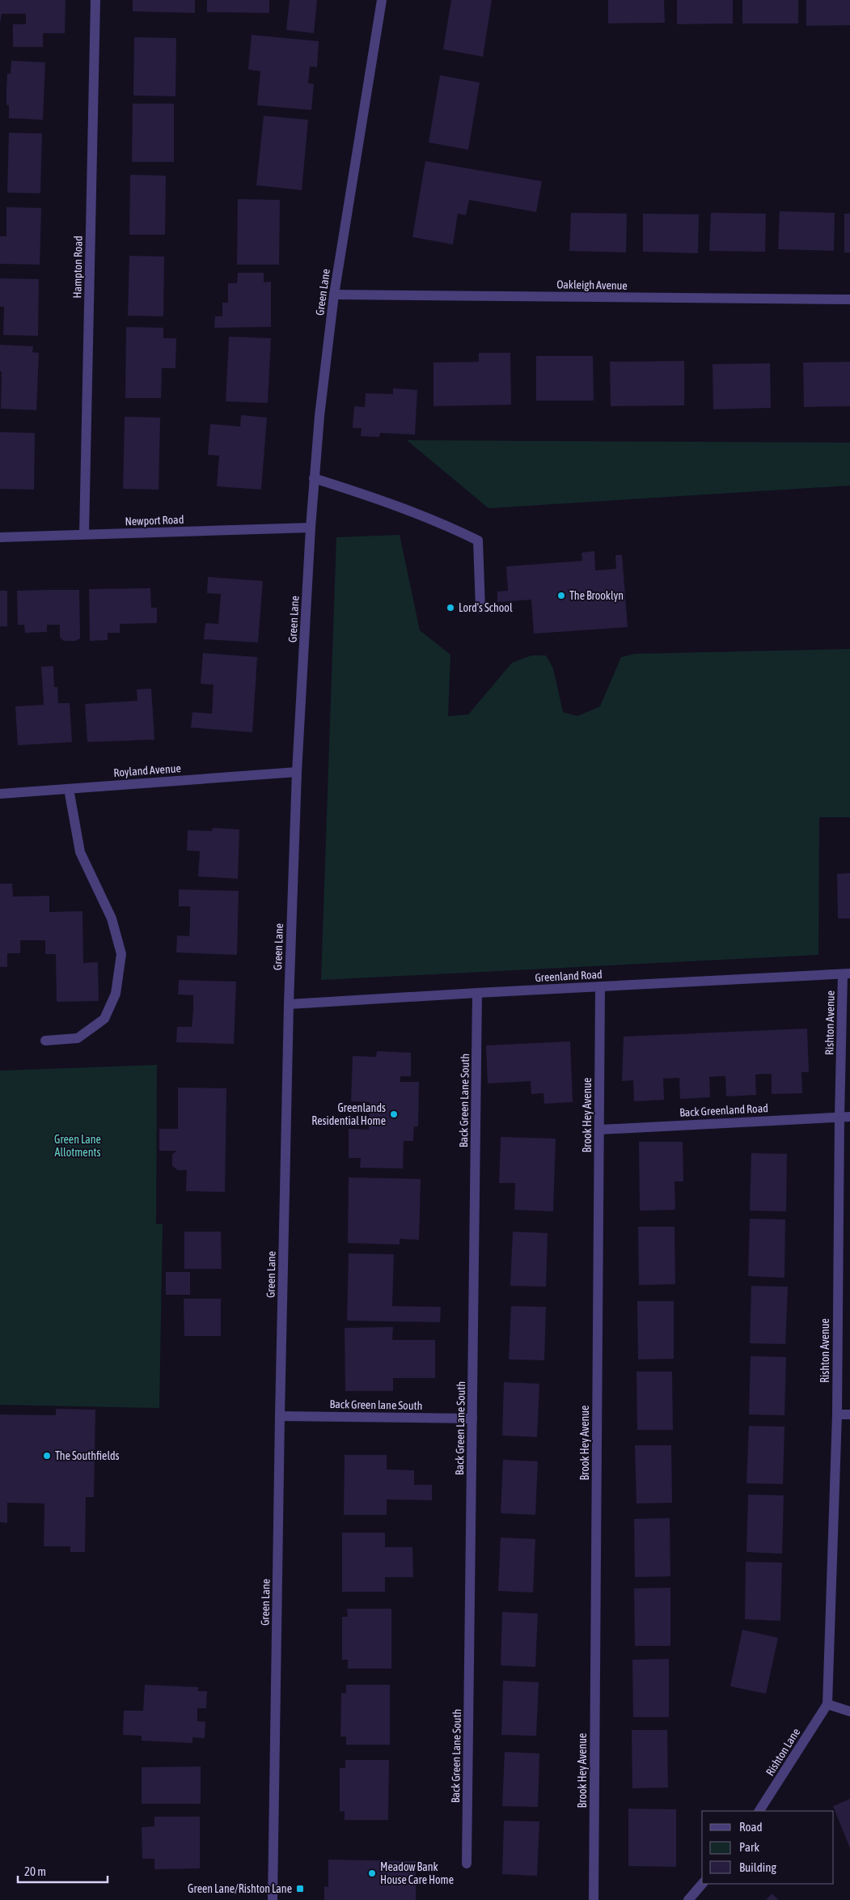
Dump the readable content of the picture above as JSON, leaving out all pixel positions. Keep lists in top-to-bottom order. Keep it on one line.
{"streets":{"street":["Hampton Road","Oakleigh Avenue","Green Lane","Newport Road","Royland Avenue","Greenland Road","Rishton Avenue","Back Green Lane South","Back Greenland Road","Brook Hey Avenue","Back Green lane South","Rishton Lane"]},"crossings":[["Hampton Road","Newport Road"],["Oakleigh Avenue","Green Lane"],["Green Lane","Newport Road"],["Green Lane","Royland Avenue"],["Green Lane","Greenland Road"],["Green Lane","Back Green lane South"],["Greenland Road","Rishton Avenue"],["Greenland Road","Back Green Lane South"],["Greenland Road","Brook Hey Avenue"],["Rishton Avenue","Back Greenland Road"],["Rishton Avenue","Rishton Lane"],["Back Green Lane South","Back Green lane South"],["Back Greenland Road","Brook Hey Avenue"]],"parks":["Green Lane Allotments"],"places":{"other":["The Brooklyn","Lord's School","Greenlands Residential Home","The Southfields","Meadow Bank House Care Home"],"transit":["Green Lane/Rishton Lane"]},"legend":["Road","Park","Building"],"scale_bar":"20 m"}
